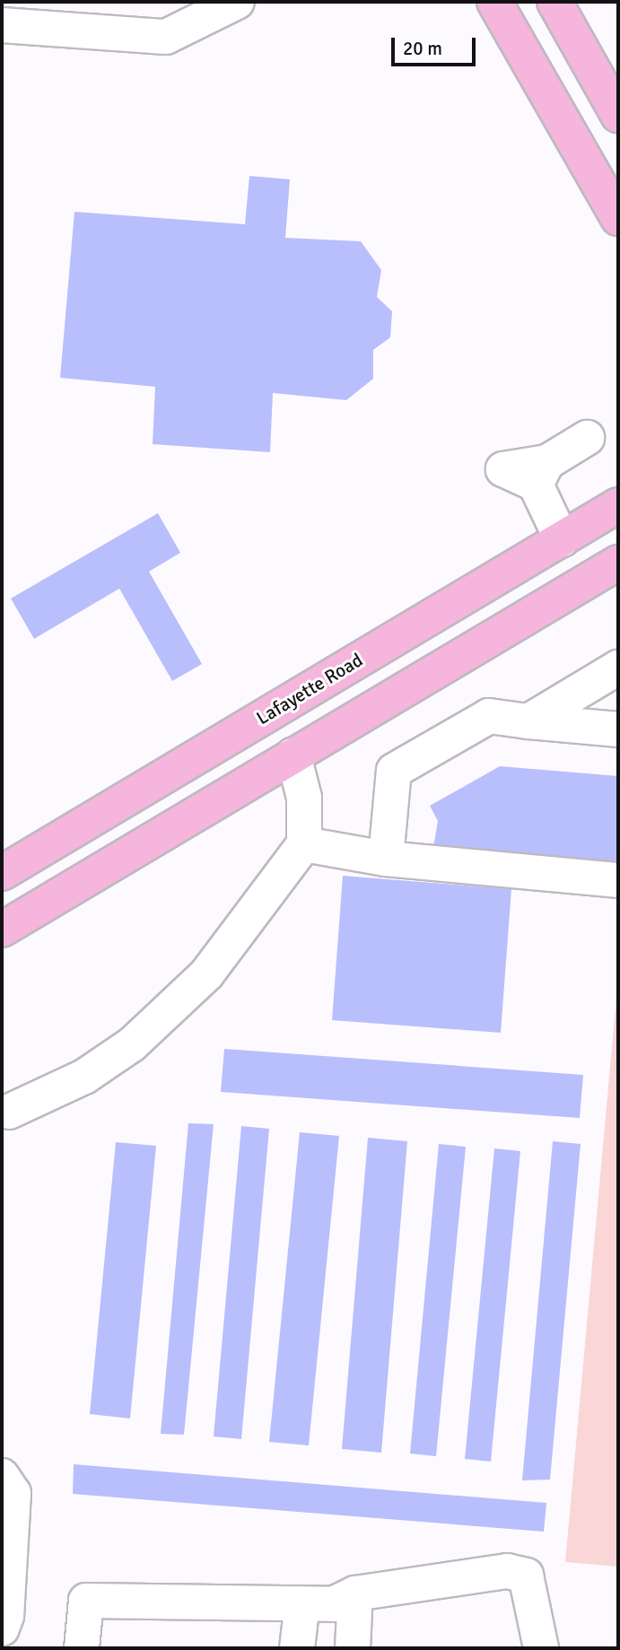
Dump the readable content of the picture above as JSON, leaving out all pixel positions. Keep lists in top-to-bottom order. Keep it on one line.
{"streets":{"main road":["Lafayette Road"]},"scale_bar":"20 m"}
